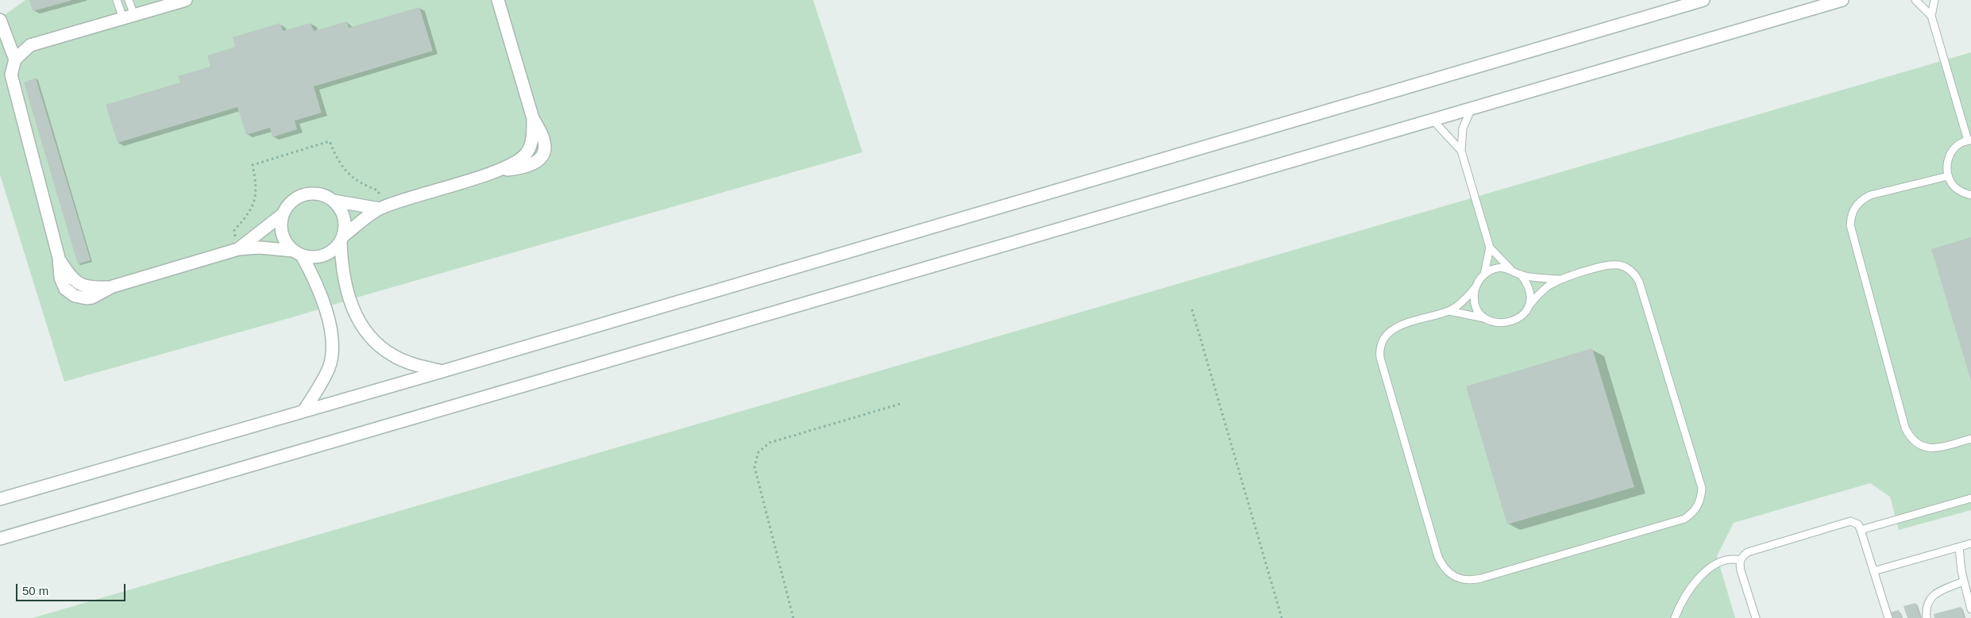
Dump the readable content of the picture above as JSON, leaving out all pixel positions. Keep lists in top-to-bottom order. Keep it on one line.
{"scale_bar":"50 m"}
